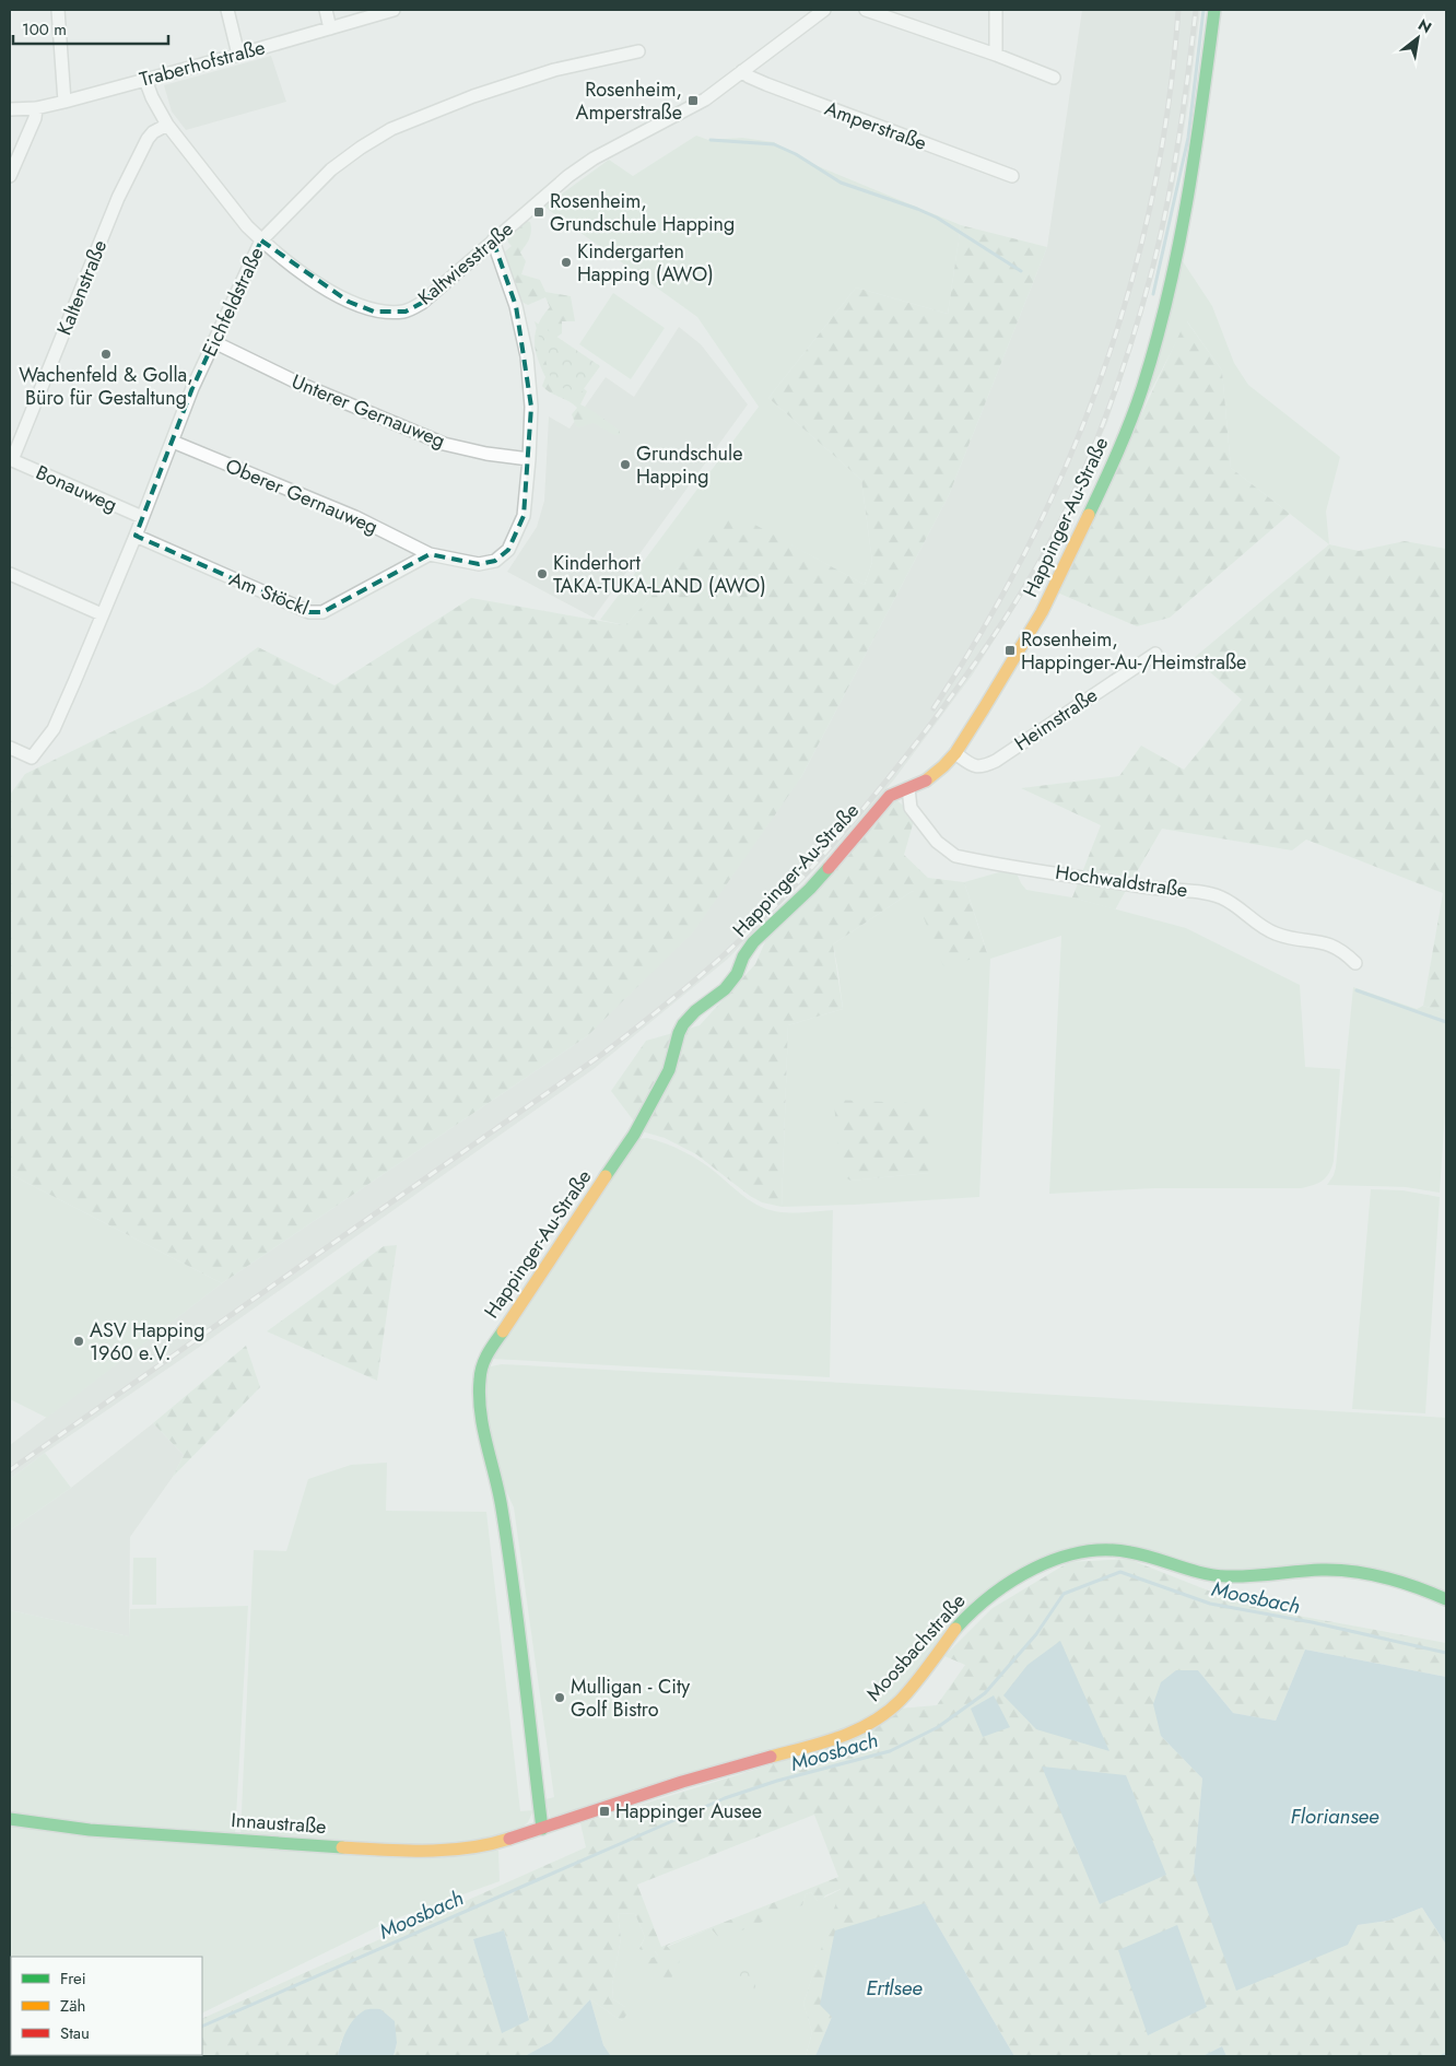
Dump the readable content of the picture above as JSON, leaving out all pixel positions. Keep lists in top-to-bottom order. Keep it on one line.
{"streets":{"street":["Traberhofstraße","Amperstraße","Kaltwiesstraße","Kaltenstraße","Eichfeldstraße","Unterer Gernauweg","Bonauweg","Oberer Gernauweg","Happinger-Au-Straße","Am Stöckl","Heimstraße","Hochwaldstraße","Moosbachstraße","Innaustraße"]},"crossings":[["Traberhofstraße","Kaltwiesstraße"],["Amperstraße","Kaltwiesstraße"],["Kaltwiesstraße","Kaltenstraße"],["Kaltwiesstraße","Eichfeldstraße"],["Kaltwiesstraße","Oberer Gernauweg"],["Kaltenstraße","Bonauweg"],["Eichfeldstraße","Unterer Gernauweg"],["Eichfeldstraße","Bonauweg"],["Eichfeldstraße","Oberer Gernauweg"],["Eichfeldstraße","Am Stöckl"],["Unterer Gernauweg","Oberer Gernauweg"],["Oberer Gernauweg","Am Stöckl"],["Happinger-Au-Straße","Heimstraße"],["Happinger-Au-Straße","Hochwaldstraße"],["Happinger-Au-Straße","Moosbachstraße"],["Happinger-Au-Straße","Innaustraße"],["Moosbachstraße","Innaustraße"]],"water":["Moosbach","Floriansee","Ertlsee"],"places":{"transit":["Rosenheim, Amperstraße","Rosenheim, Grundschule Happing","Rosenheim, Happinger-Au-/Heimstraße","Happinger Ausee"],"other":["Kindergarten Happing (AWO)","Wachenfeld & Golla, Büro für Gestaltung","Grundschule Happing","Kinderhort TAKA-TUKA-LAND (AWO)","ASV Happing 1960 e.V.","Mulligan - City Golf Bistro"]},"legend":["Frei","Zäh","Stau"],"scale_bar":"100 m","north":"top right"}
